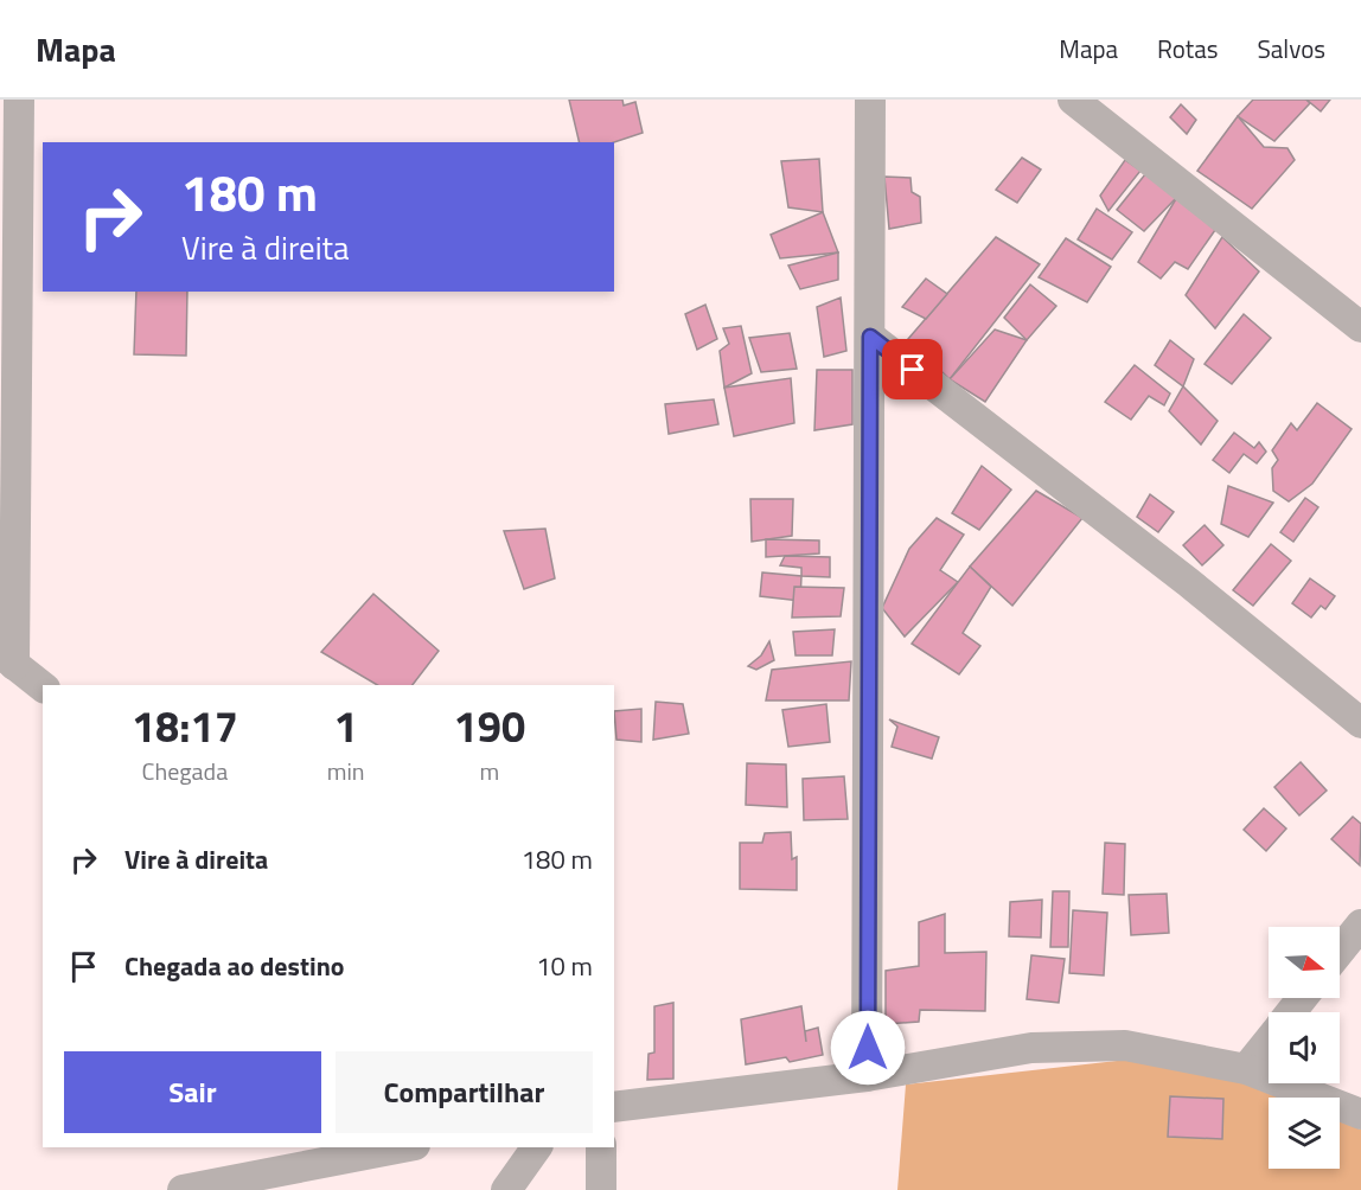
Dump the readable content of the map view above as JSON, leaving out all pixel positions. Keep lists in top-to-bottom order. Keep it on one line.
{"north":"right","page":{"header":"Mapa","nav":["Mapa","Rotas","Salvos"],"turn":["180 m","Vire à direita"],"eta":["18:17","Chegada","1","min","190","m"],"list":[{"name":"Vire à direita","value":"180 m"},{"name":"Chegada ao destino","value":"10 m"}],"buttons":["Sair","Compartilhar"]}}
